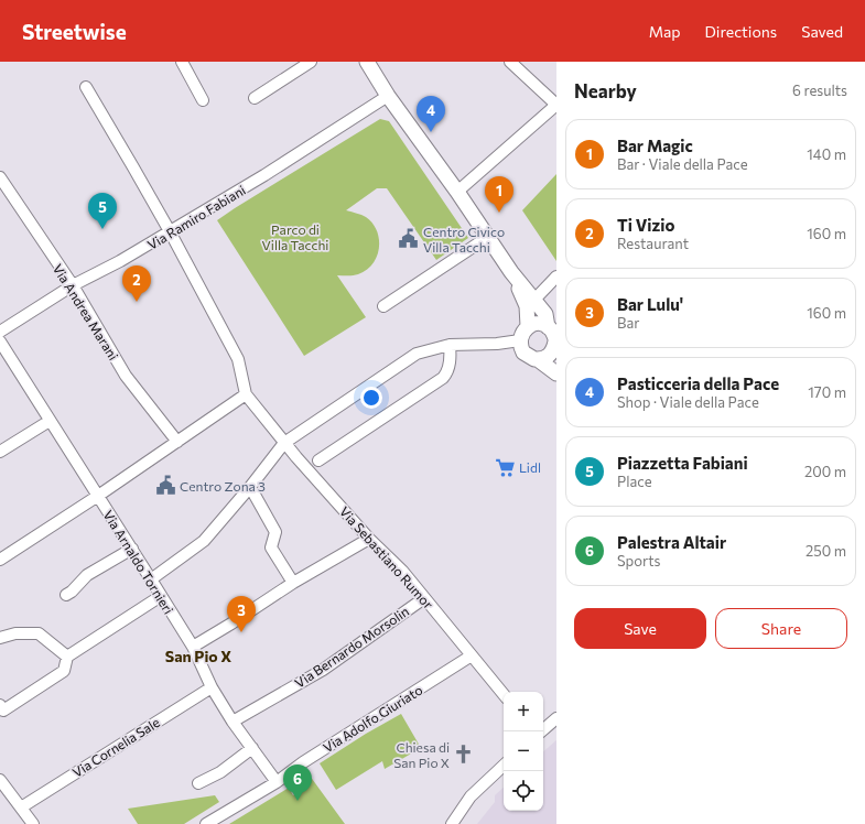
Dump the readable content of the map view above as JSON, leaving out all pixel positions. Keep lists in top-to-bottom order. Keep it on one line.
{"streets":{"street":["Via Ramiro Fabiani","Via Andrea Marani","Via Sebastiano Rumor","Via Arnaldo Tornieri","Via Bernardo Morsolin","Via Adolfo Giuriato","Via Cornelia Sale"]},"crossings":[["Via Ramiro Fabiani","Via Andrea Marani"],["Via Sebastiano Rumor","Via Bernardo Morsolin"],["Via Sebastiano Rumor","Via Adolfo Giuriato"],["Via Arnaldo Tornieri","Via Bernardo Morsolin"],["Via Arnaldo Tornieri","Via Adolfo Giuriato"],["Via Arnaldo Tornieri","Via Cornelia Sale"]],"districts":["San Pio X"],"parks":["Parco di Villa Tacchi"],"places":{"public building":["Centro Civico Villa Tacchi","Centro Zona 3"],"supermarket":["Lidl"],"church":["Chiesa di San Pio X"]},"page":{"header":"Streetwise","nav":["Map","Directions","Saved"],"heading":["Nearby","6 results"],"pins":["4","1","5","2","3","6"],"list":[{"mark":"1","name":"Bar Magic","note":"Bar · Viale della Pace","value":"140 m"},{"mark":"2","name":"Ti Vizio","note":"Restaurant","value":"160 m"},{"mark":"3","name":"Bar Lulu'","note":"Bar","value":"160 m"},{"mark":"4","name":"Pasticceria della Pace","note":"Shop · Viale della Pace","value":"170 m"},{"mark":"5","name":"Piazzetta Fabiani","note":"Place","value":"200 m"},{"mark":"6","name":"Palestra Altair","note":"Sports","value":"250 m"}],"buttons":["Save","Share"],"map_buttons":["+","−"]}}
